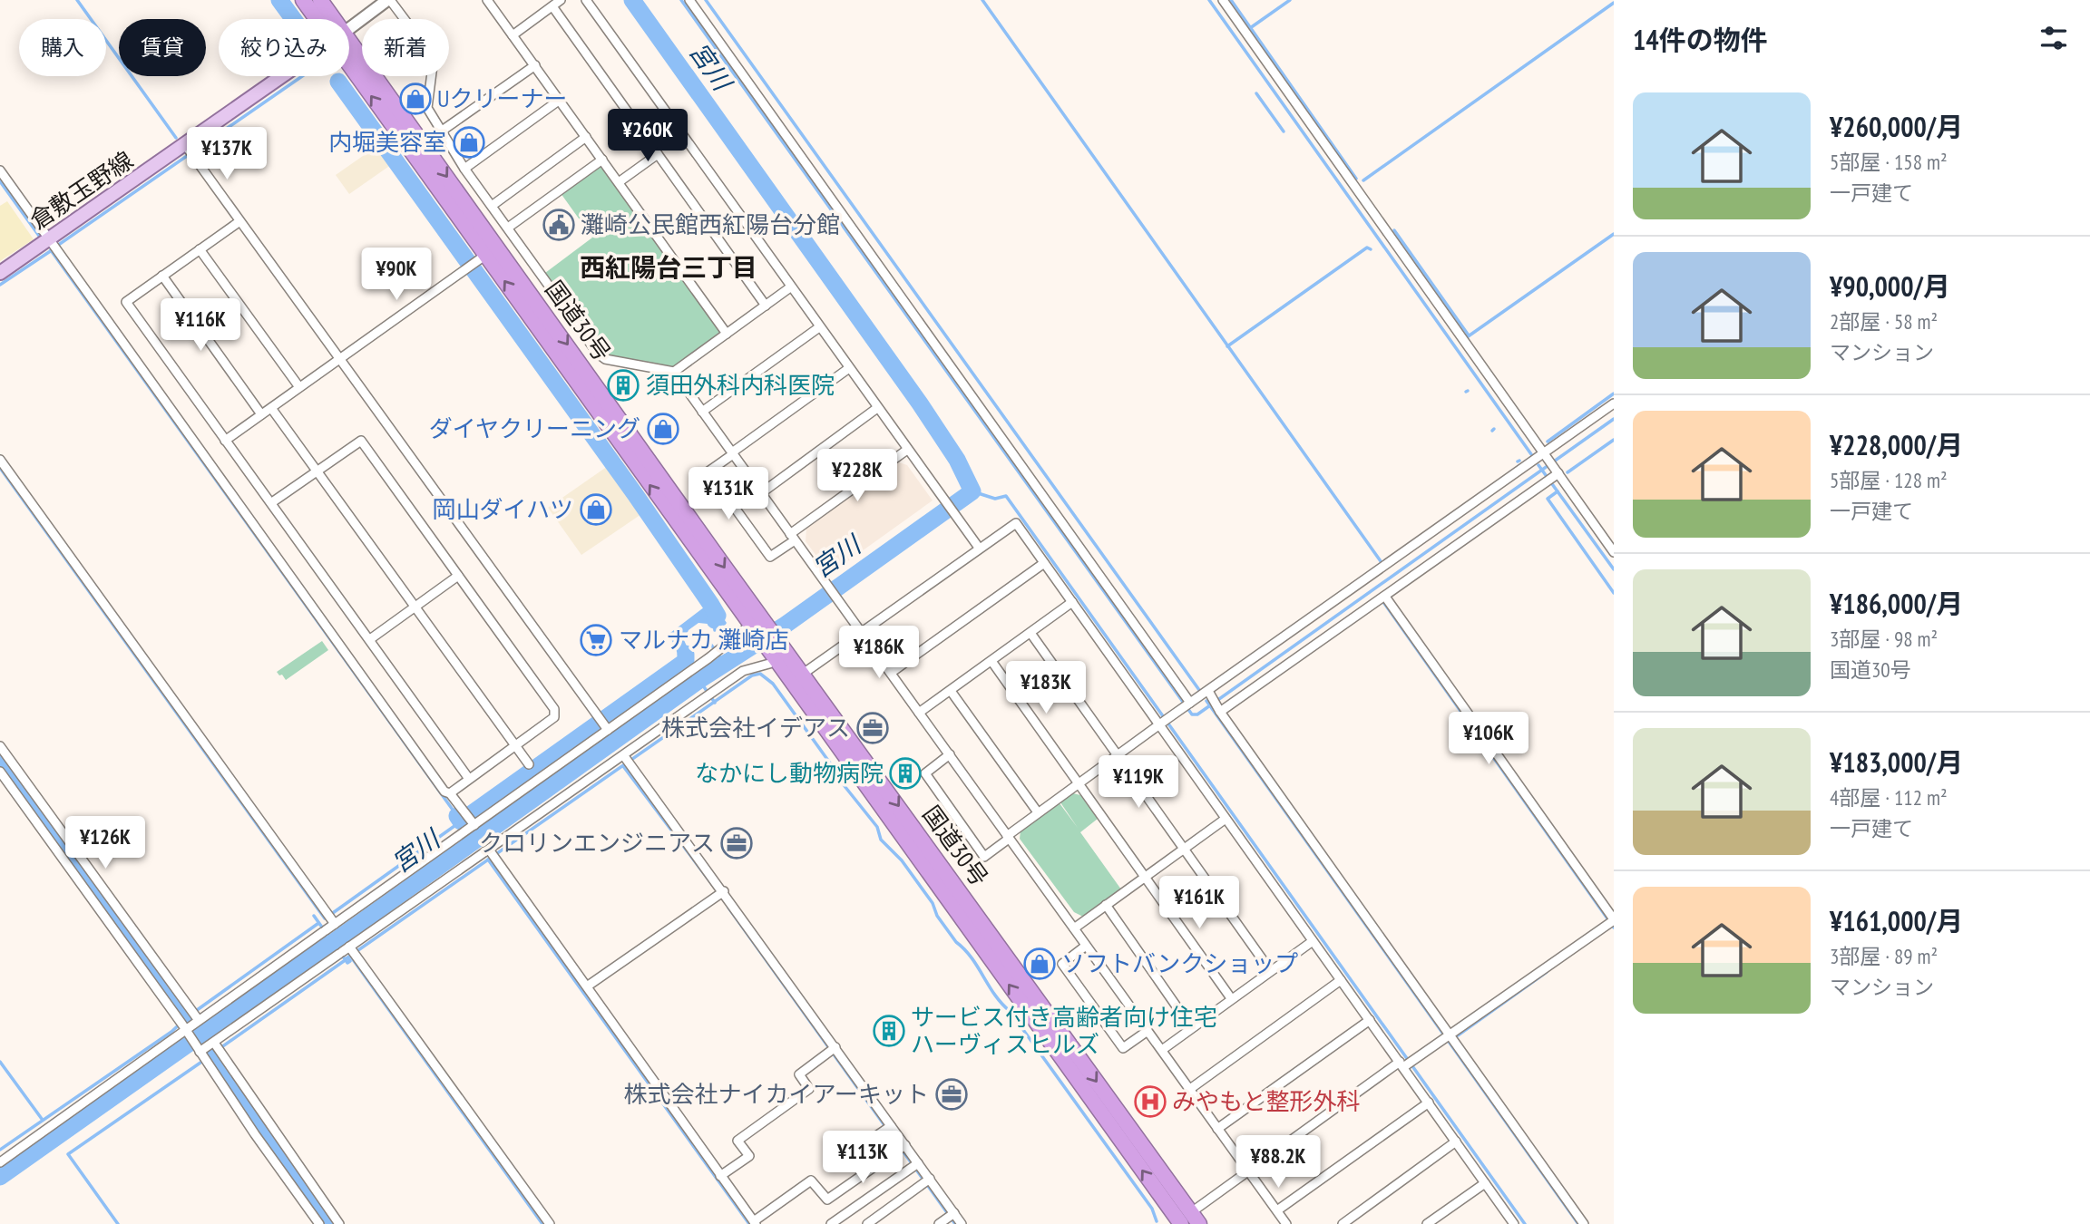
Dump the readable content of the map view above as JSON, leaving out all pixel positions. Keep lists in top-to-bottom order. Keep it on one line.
{"streets":{"highway":["国道30号"],"main road":["倉敷玉野線"]},"districts":["西紅陽台三丁目"],"water":["宮川"],"places":{"shop":["Uクリーナー","内堀美容室","ダイヤクリーニング","岡山ダイハツ","ソフトバンクショップ"],"public building":["灘崎公民館西紅陽台分館"],"building":["須田外科内科医院","なかにし動物病院","サービス付き高齢者向け住宅 ハーヴィスヒルズ"],"supermarket":["マルナカ 灘崎店"],"office":["株式会社イデアス","クロリンエンジニアス","株式会社ナイカイアーキット"],"hospital":["みやもと整形外科"]},"page":{"heading":"14件の物件","chip":["購入","賃貸","絞り込み","新着"],"list":[{"name":"¥260,000/月","note":"5部屋 · 158 m² · 一戸建て"},{"name":"¥90,000/月","note":"2部屋 · 58 m² · マンション"},{"name":"¥228,000/月","note":"5部屋 · 128 m² · 一戸建て"},{"name":"¥186,000/月","note":"3部屋 · 98 m² · 国道30号"},{"name":"¥183,000/月","note":"4部屋 · 112 m² · 一戸建て"},{"name":"¥161,000/月","note":"3部屋 · 89 m² · マンション"}],"price":["¥260K","¥137K","¥90K","¥116K","¥228K","¥131K","¥186K","¥183K","¥106K","¥119K","¥126K","¥161K","¥113K","¥88.2K"]}}
